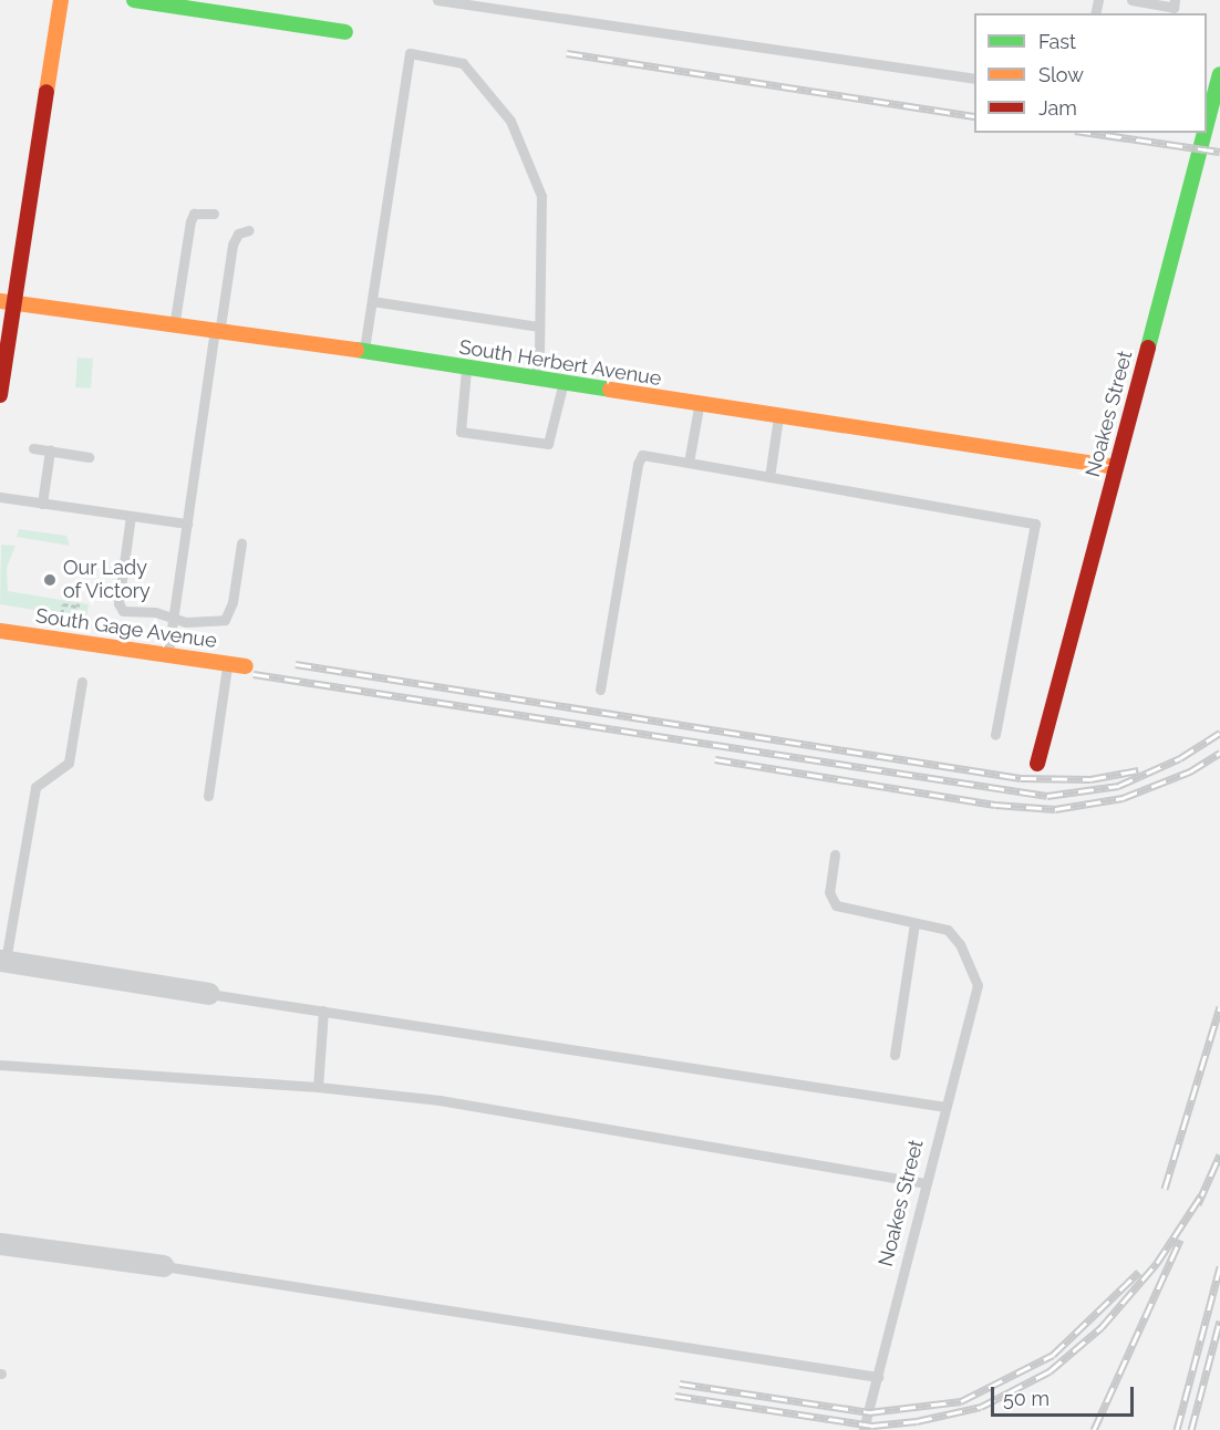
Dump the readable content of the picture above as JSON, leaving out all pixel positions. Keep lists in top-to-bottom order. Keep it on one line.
{"streets":{"street":["South Herbert Avenue","Noakes Street","South Gage Avenue"]},"crossings":[["South Herbert Avenue","Noakes Street"]],"places":["Our Lady of Victory"],"legend":["Fast","Slow","Jam"],"scale_bar":"50 m"}
